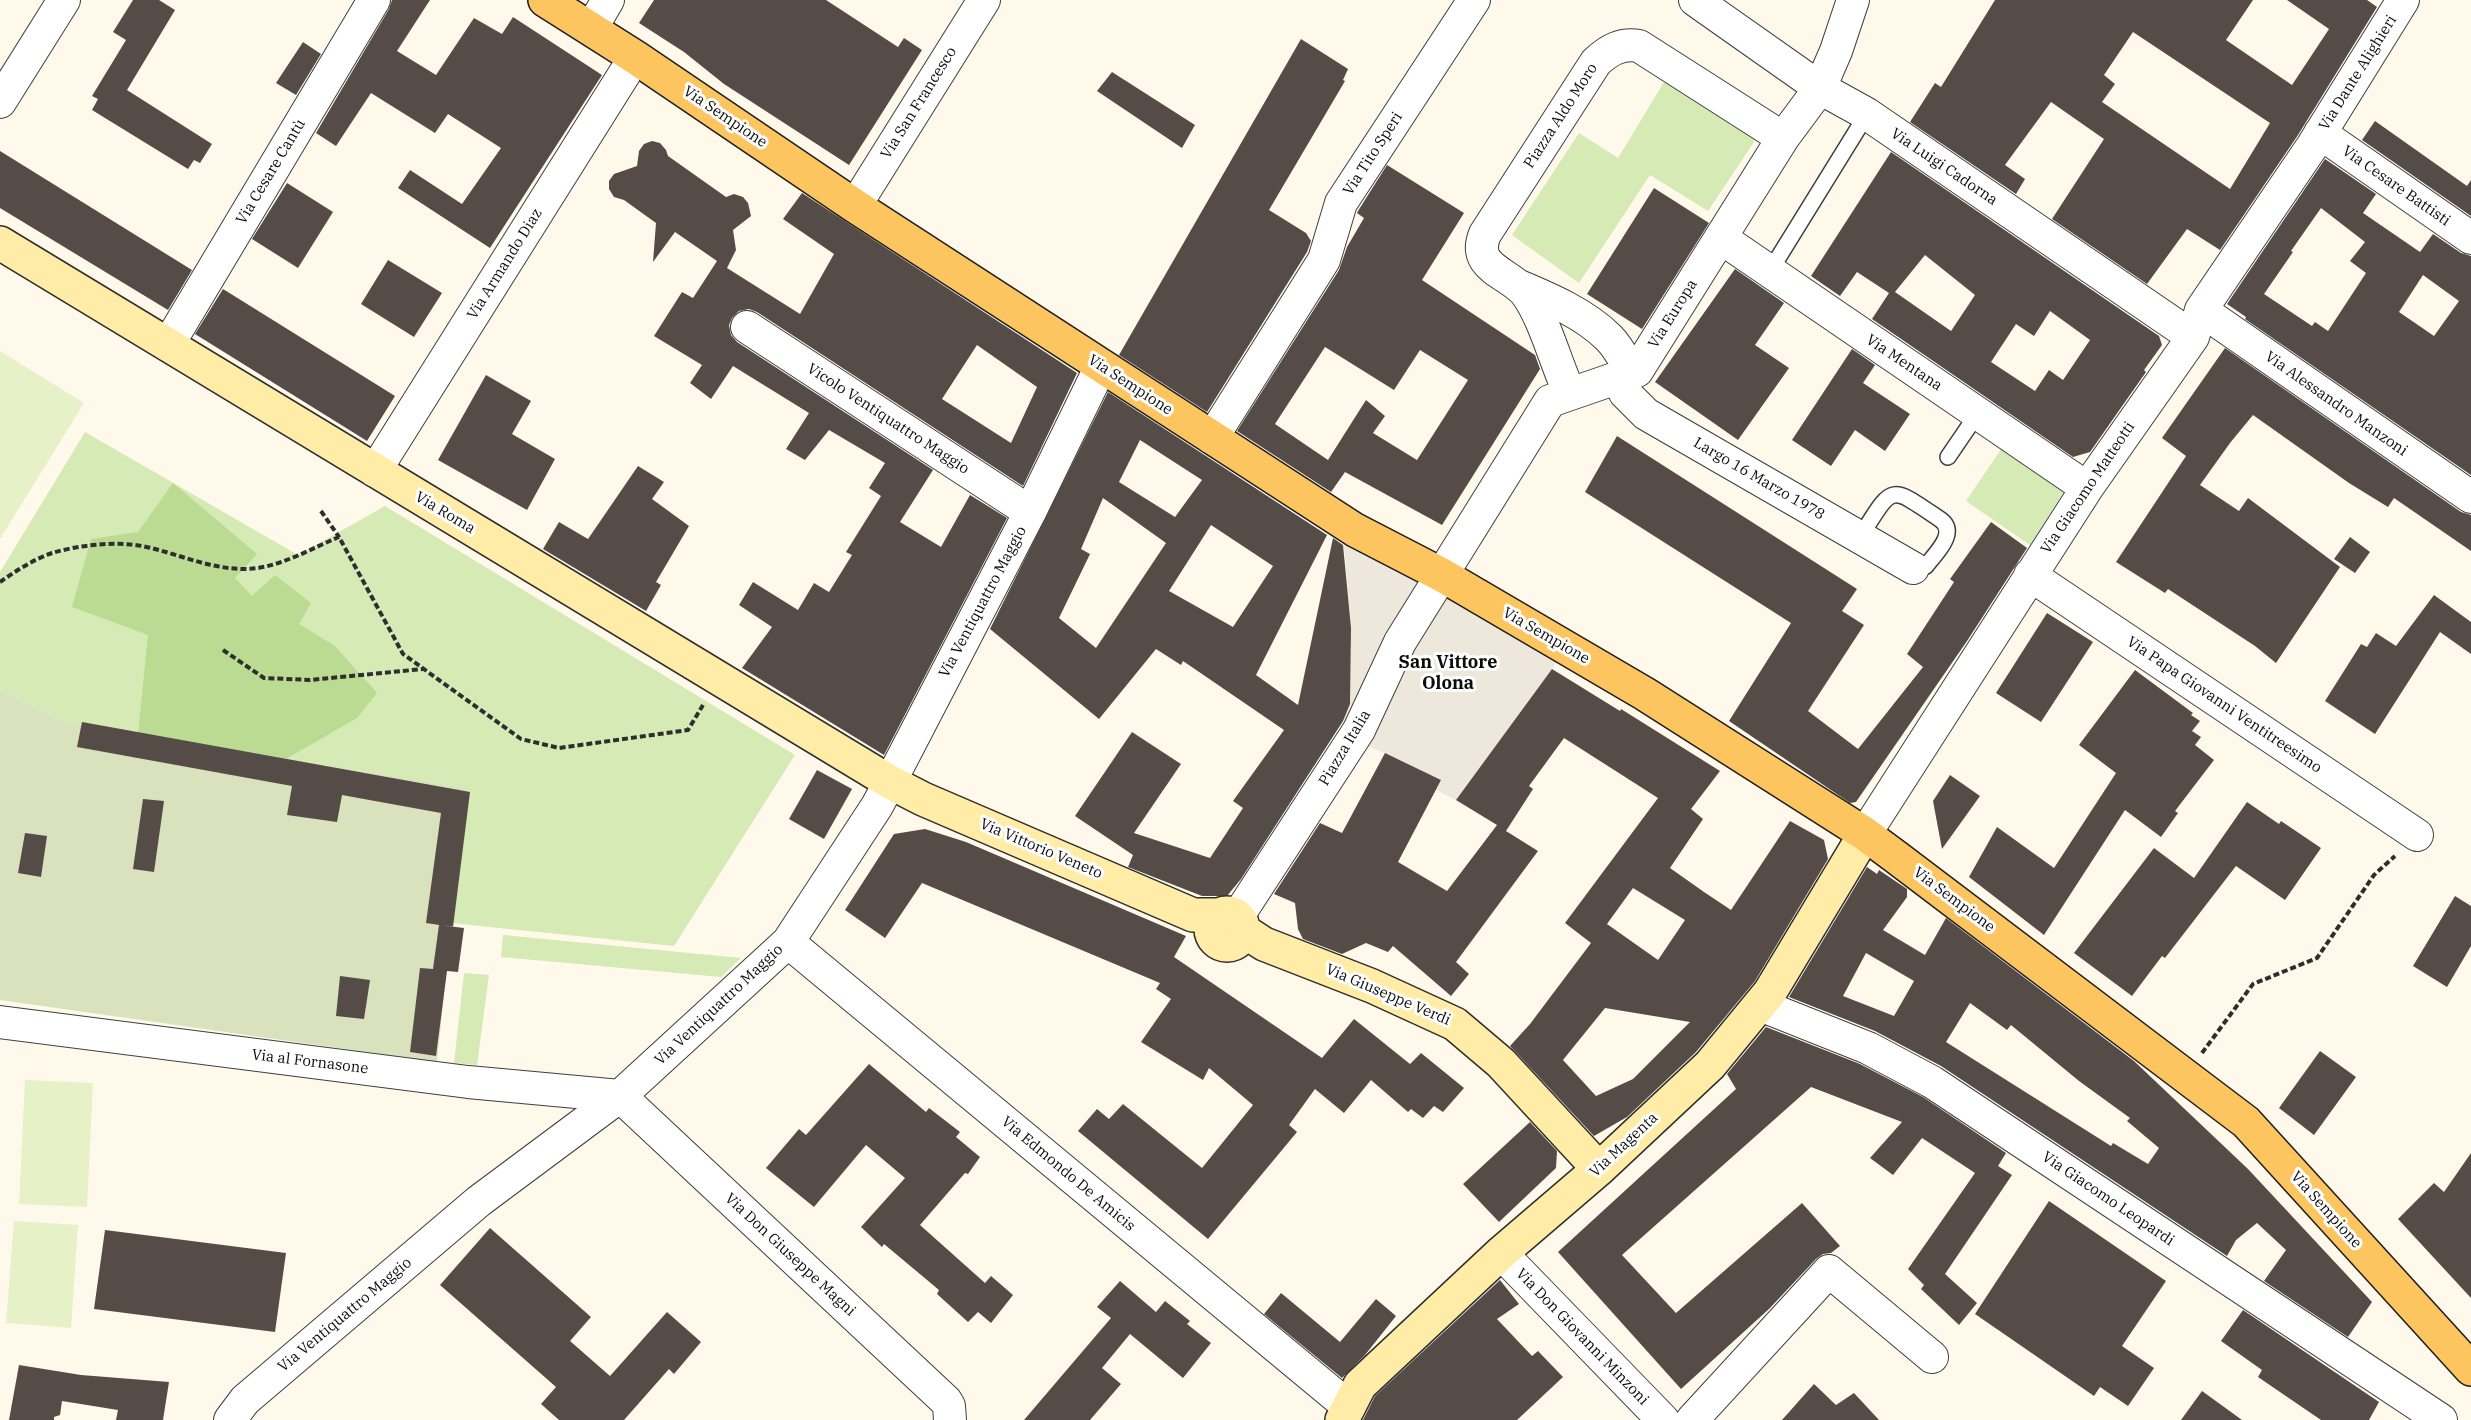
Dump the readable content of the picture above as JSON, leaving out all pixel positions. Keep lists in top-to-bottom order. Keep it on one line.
{"streets":{"main road":["Via Sempione"],"street":["Via Dante Alighieri","Via San Francesco","Piazza Aldo Moro","Via Tito Speri","Via Luigi Cadorna","Via Cesare Cantù","Via Cesare Battisti","Via Armando Diaz","Via Europa","Via Mentana","Via Alessandro Manzoni","Vicolo Ventiquattro Maggio","Largo 16 Marzo 1978","Via Giacomo Matteotti","Via Roma","Via Ventiquattro Maggio","Via Papa Giovanni Ventitreesimo","Piazza Italia","Via Vittorio Veneto","Via Giuseppe Verdi","Via al Fornasone","Via Magenta","Via Edmondo De Amicis","Via Giacomo Leopardi","Via Don Giuseppe Magni","Via Don Giovanni Minzoni"]},"crossings":[["Via Dante Alighieri","Via Cesare Battisti"],["Via Dante Alighieri","Via Giacomo Matteotti"],["Via San Francesco","Via Sempione"],["Piazza Aldo Moro","Via Europa"],["Piazza Aldo Moro","Largo 16 Marzo 1978"],["Via Sempione","Via Tito Speri"],["Via Sempione","Via Armando Diaz"],["Via Sempione","Via Giacomo Matteotti"],["Via Sempione","Via Ventiquattro Maggio"],["Via Sempione","Piazza Italia"],["Via Sempione","Via Magenta"],["Via Luigi Cadorna","Via Europa"],["Via Luigi Cadorna","Via Alessandro Manzoni"],["Via Luigi Cadorna","Via Giacomo Matteotti"],["Via Cesare Cantù","Via Roma"],["Via Cesare Battisti","Via Giacomo Matteotti"],["Via Armando Diaz","Via Roma"],["Via Europa","Via Mentana"],["Via Europa","Largo 16 Marzo 1978"],["Via Mentana","Via Giacomo Matteotti"],["Via Alessandro Manzoni","Via Giacomo Matteotti"],["Vicolo Ventiquattro Maggio","Via Ventiquattro Maggio"],["Via Giacomo Matteotti","Via Papa Giovanni Ventitreesimo"],["Via Giacomo Matteotti","Via Magenta"],["Via Roma","Via Ventiquattro Maggio"],["Via Roma","Via Vittorio Veneto"],["Via Ventiquattro Maggio","Via Vittorio Veneto"],["Via Ventiquattro Maggio","Via al Fornasone"],["Via Ventiquattro Maggio","Via Edmondo De Amicis"],["Via Ventiquattro Maggio","Via Don Giuseppe Magni"],["Piazza Italia","Via Vittorio Veneto"],["Piazza Italia","Via Giuseppe Verdi"],["Via Vittorio Veneto","Via Giuseppe Verdi"],["Via Giuseppe Verdi","Via Magenta"],["Via al Fornasone","Via Don Giuseppe Magni"],["Via Magenta","Via Edmondo De Amicis"],["Via Magenta","Via Giacomo Leopardi"],["Via Magenta","Via Don Giovanni Minzoni"]],"districts":["San Vittore Olona"]}
